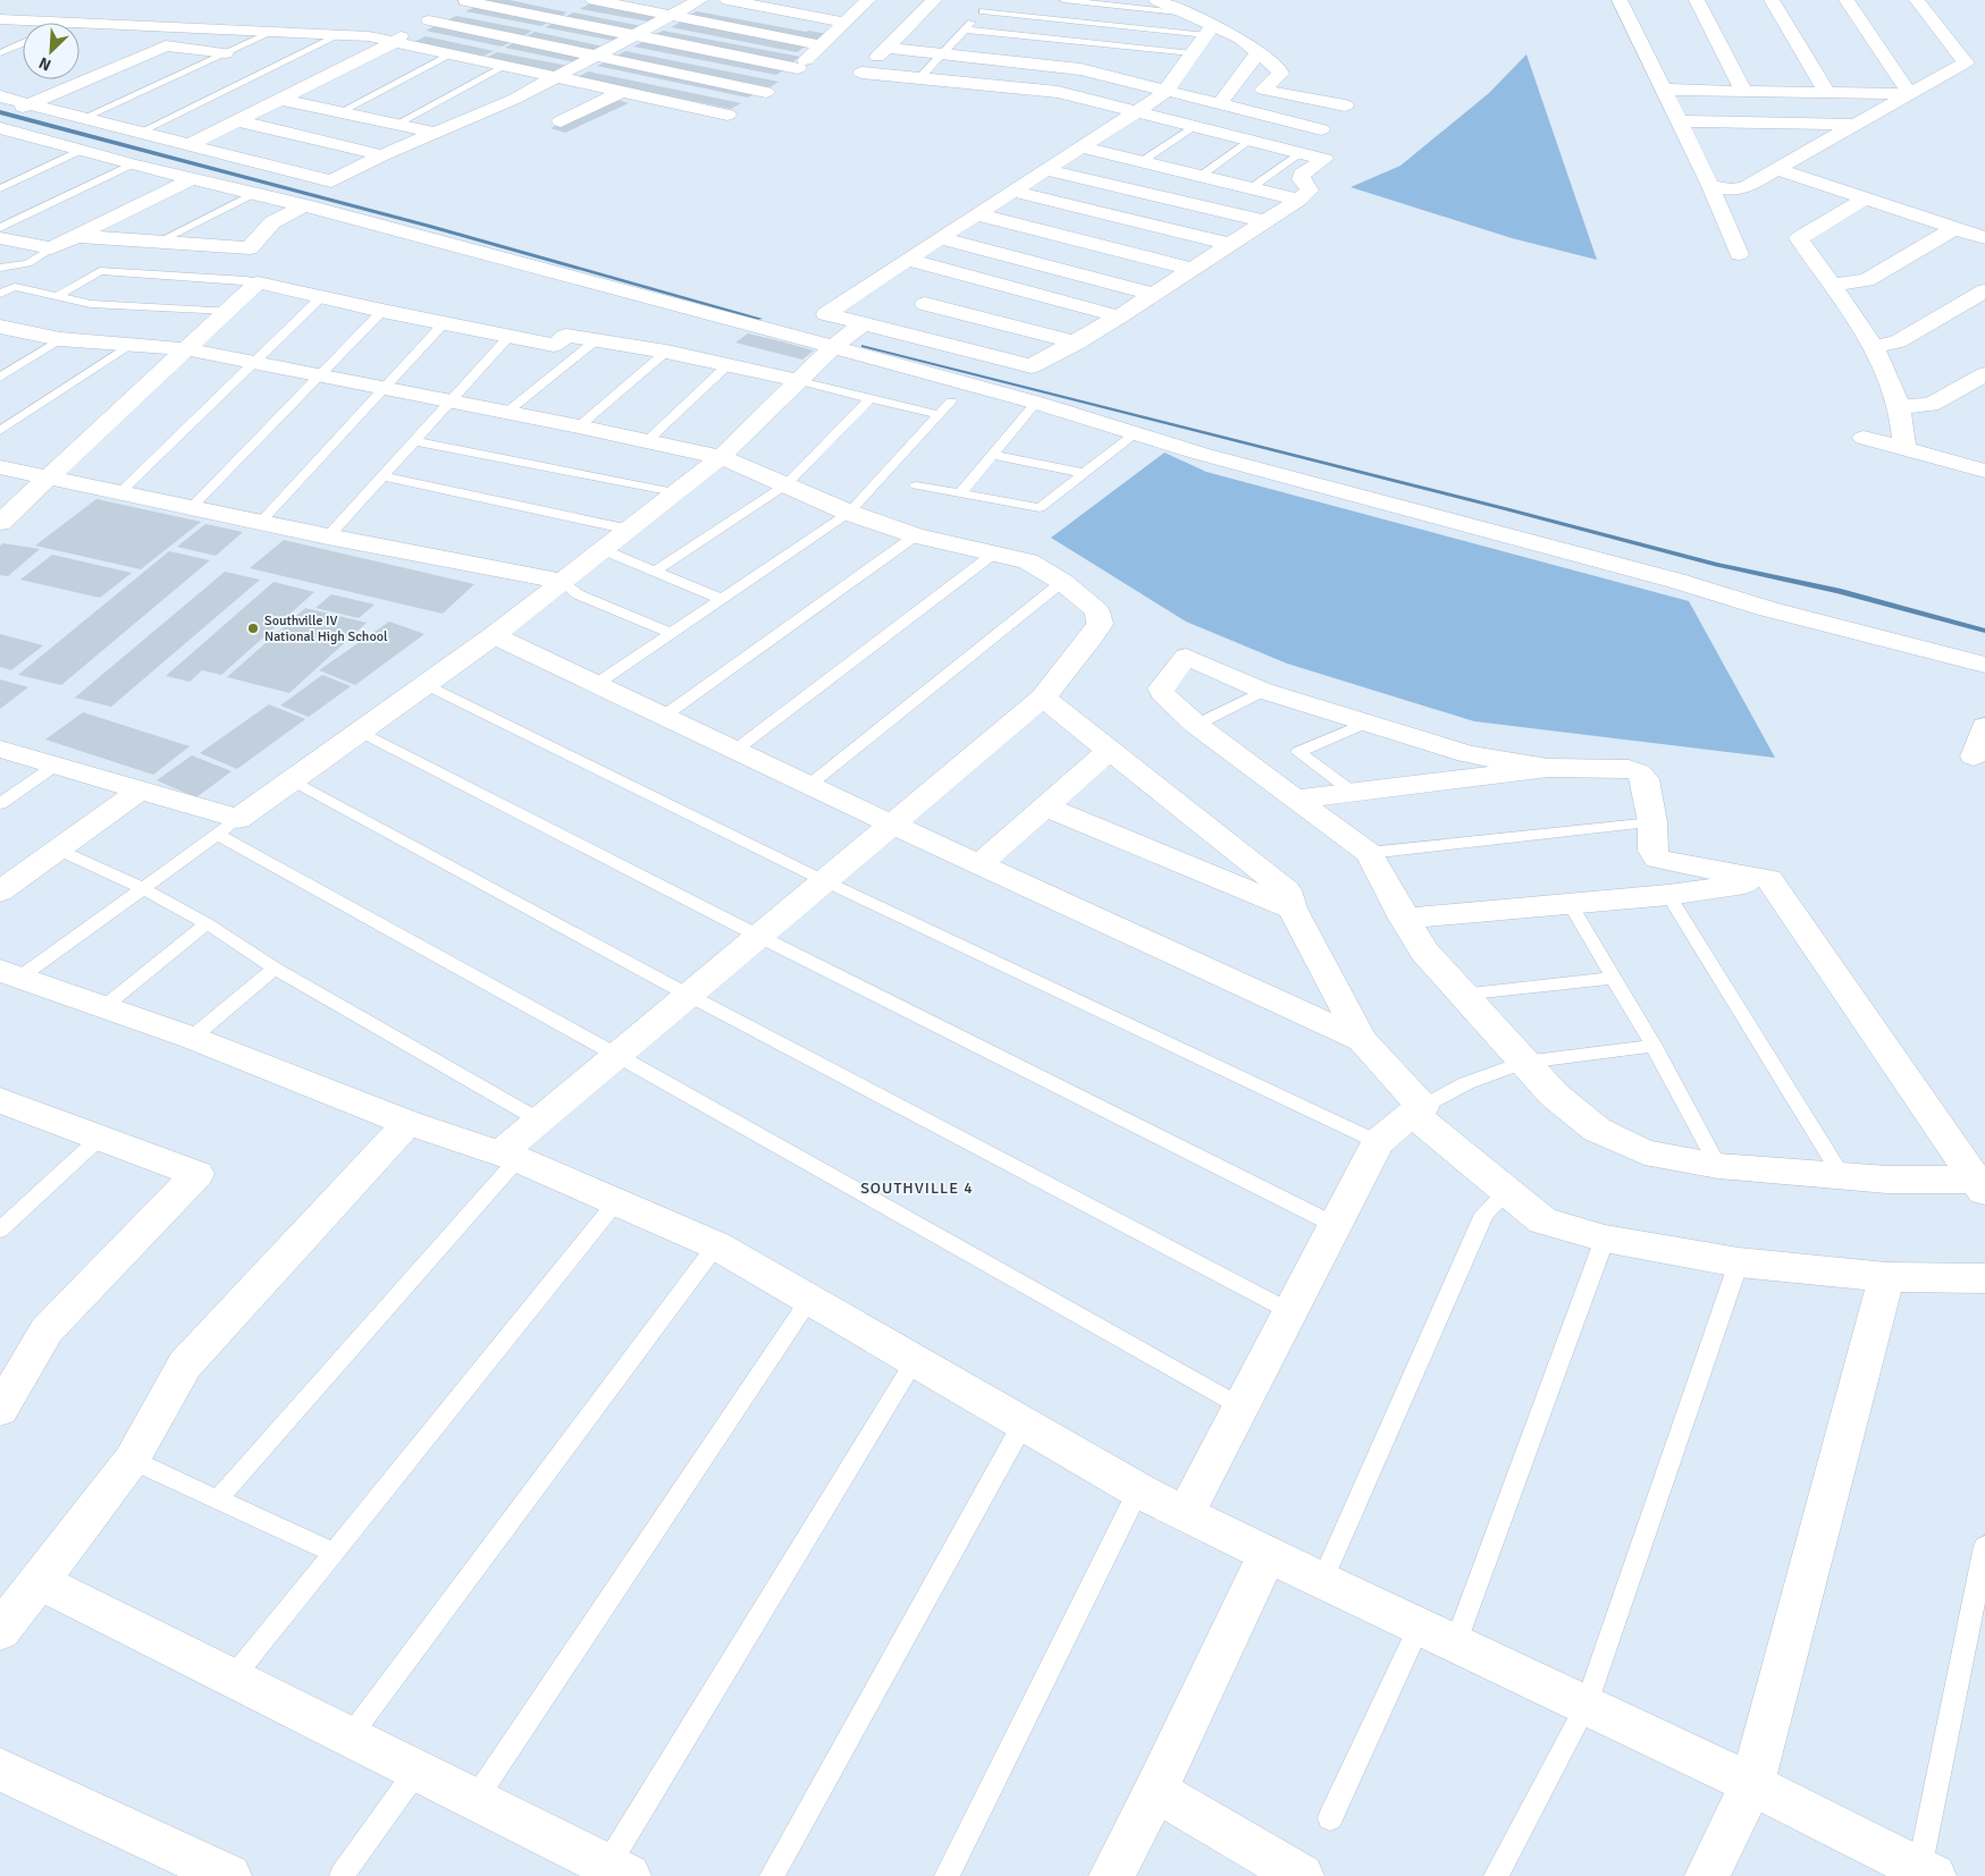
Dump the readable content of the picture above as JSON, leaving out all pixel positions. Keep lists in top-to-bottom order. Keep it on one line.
{"districts":["SOUTHVILLE 4"],"places":["Southville IV National High School"],"north":"bottom left"}
